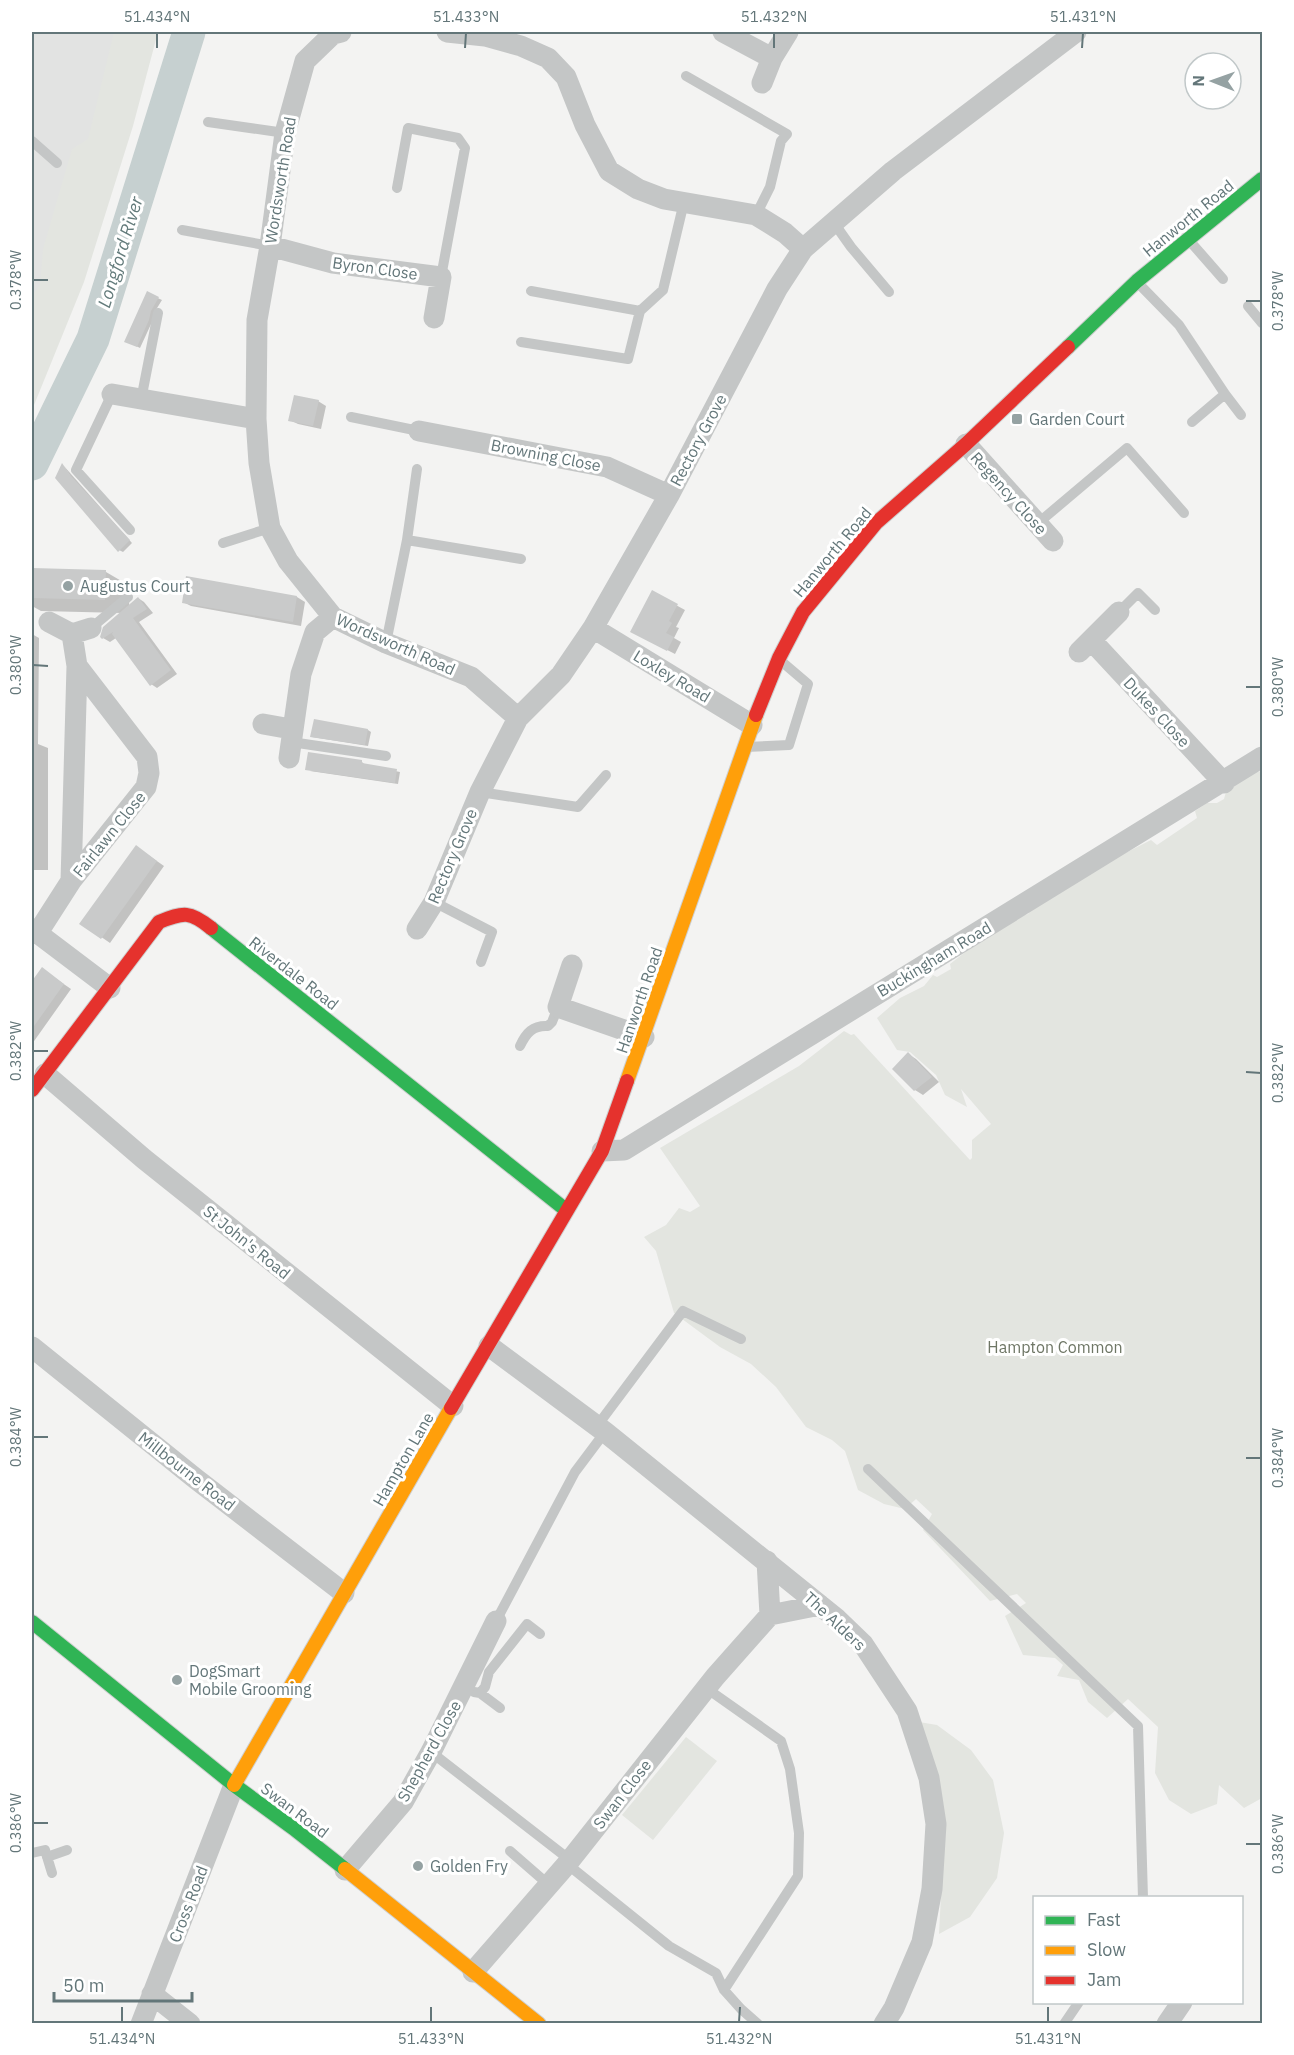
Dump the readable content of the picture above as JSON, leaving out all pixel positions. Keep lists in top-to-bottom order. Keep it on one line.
{"streets":{"street":["Wordsworth Road","Hanworth Road","Byron Close","Rectory Grove","Browning Close","Regency Close","Loxley Road","Dukes Close","Fairlawn Close","Buckingham Road","Riverdale Road","St John's Road","Hampton Lane","Millbourne Road","The Alders","Shepherd Close","Swan Close","Swan Road","Cross Road"]},"crossings":[["Wordsworth Road","Byron Close"],["Wordsworth Road","Rectory Grove"],["Hanworth Road","Regency Close"],["Hanworth Road","Loxley Road"],["Hanworth Road","Buckingham Road"],["Hanworth Road","Hampton Lane"],["Rectory Grove","Browning Close"],["Rectory Grove","Loxley Road"],["Dukes Close","Buckingham Road"],["Buckingham Road","Hampton Lane"],["Riverdale Road","St John's Road"],["Riverdale Road","Hampton Lane"],["St John's Road","Hampton Lane"],["Hampton Lane","Millbourne Road"],["Hampton Lane","The Alders"],["Hampton Lane","Swan Road"],["Hampton Lane","Cross Road"],["Shepherd Close","Swan Road"],["Swan Close","Swan Road"],["Swan Road","Cross Road"]],"water":["Longford River"],"parks":["Hampton Common"],"places":{"transit":["Garden Court"],"other":["Augustus Court","DogSmart Mobile Grooming","Golden Fry"]},"legend":["Fast","Slow","Jam"],"scale_bar":"50 m","north":"left","coordinates":["51.434°N","51.433°N","51.432°N","51.431°N","0.378°W","0.380°W","0.382°W","0.384°W","0.386°W"]}
